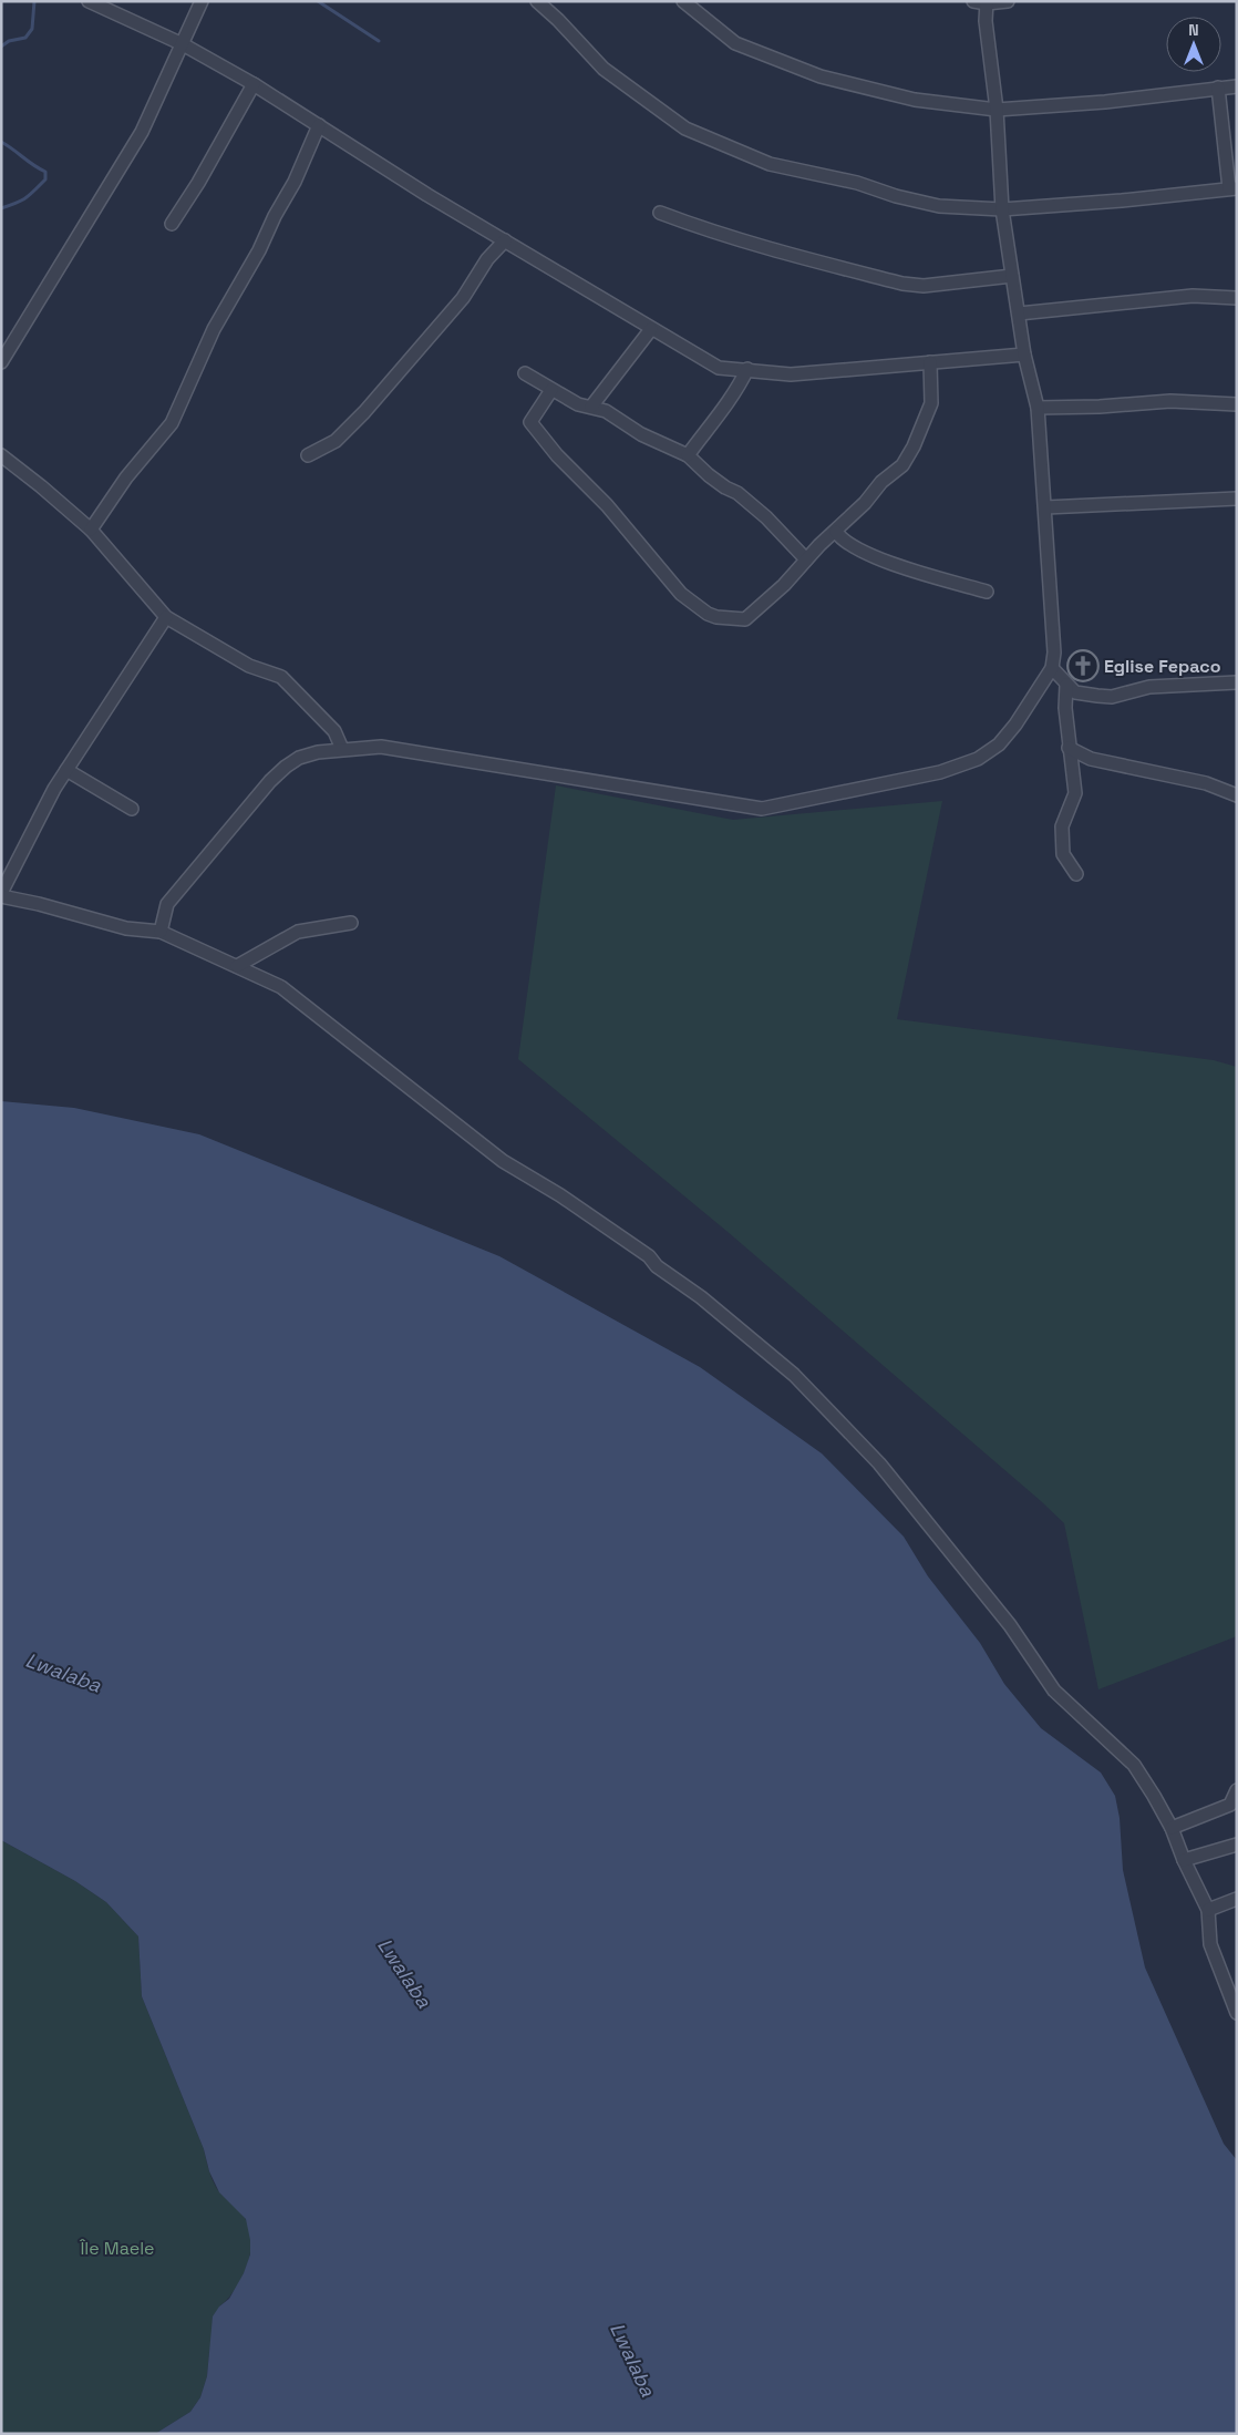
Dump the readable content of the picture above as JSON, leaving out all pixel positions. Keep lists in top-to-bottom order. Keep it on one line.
{"water":["Lwalaba"],"parks":["Île Maele"],"places":{"church":["Eglise Fepaco"]},"north":"top"}
